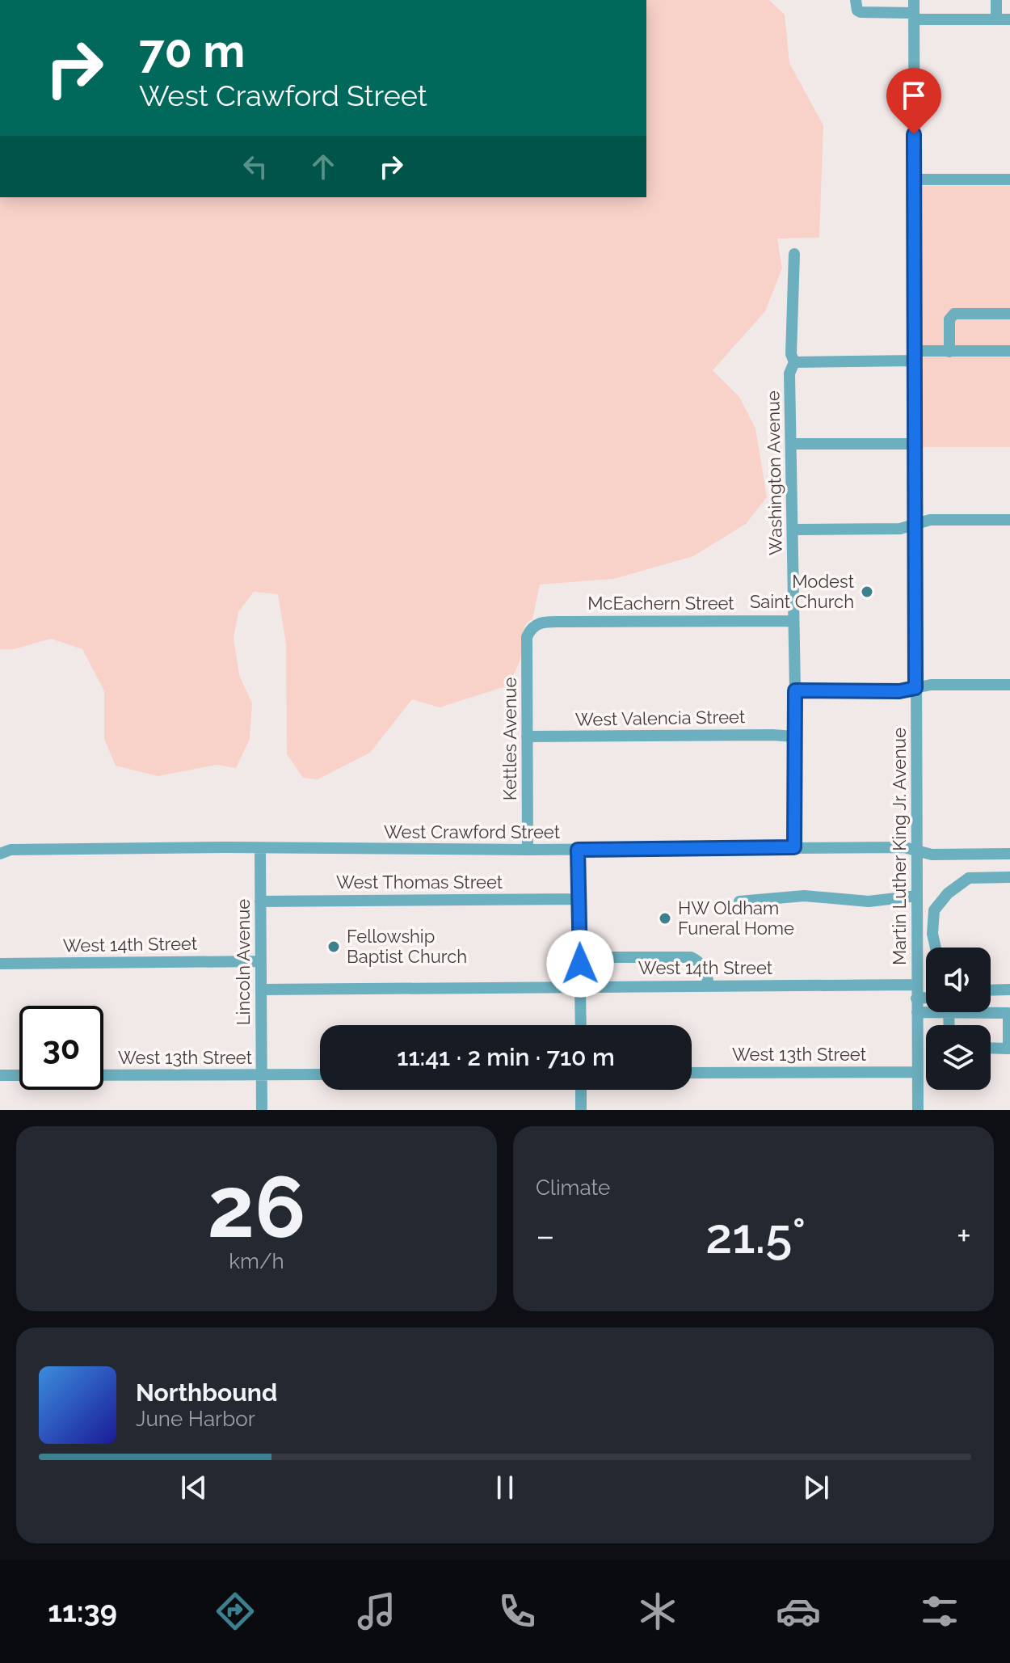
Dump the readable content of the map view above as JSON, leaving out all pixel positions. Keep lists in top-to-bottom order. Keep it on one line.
{"streets":{"street":["Washington Avenue","McEachern Street","West Valencia Street","Kettles Avenue","West Crawford Street","Martin Luther King Jr. Avenue","West Thomas Street","West 14th Street","Lincoln Avenue","West 13th Street"]},"crossings":[["Washington Avenue","McEachern Street"],["Washington Avenue","West Valencia Street"],["Washington Avenue","West Crawford Street"],["McEachern Street","Kettles Avenue"],["West Valencia Street","Kettles Avenue"],["Kettles Avenue","West Crawford Street"],["West Crawford Street","Martin Luther King Jr. Avenue"],["West Crawford Street","Lincoln Avenue"],["Martin Luther King Jr. Avenue","West 14th Street"],["Martin Luther King Jr. Avenue","West 13th Street"],["West Thomas Street","Lincoln Avenue"],["West 14th Street","Lincoln Avenue"],["Lincoln Avenue","West 13th Street"]],"places":["Modest Saint Church","HW Oldham Funeral Home","Fellowship Baptist Church"],"page":{"turn":["70 m","West Crawford Street"],"limit":"30","trip":"11:41 · 2 min · 710 m","tile":[["26","km/h"],"Climate"],"heat":["−","21.5°","+"],"song":["Northbound","June Harbor"],"tabs":"11:39"}}
